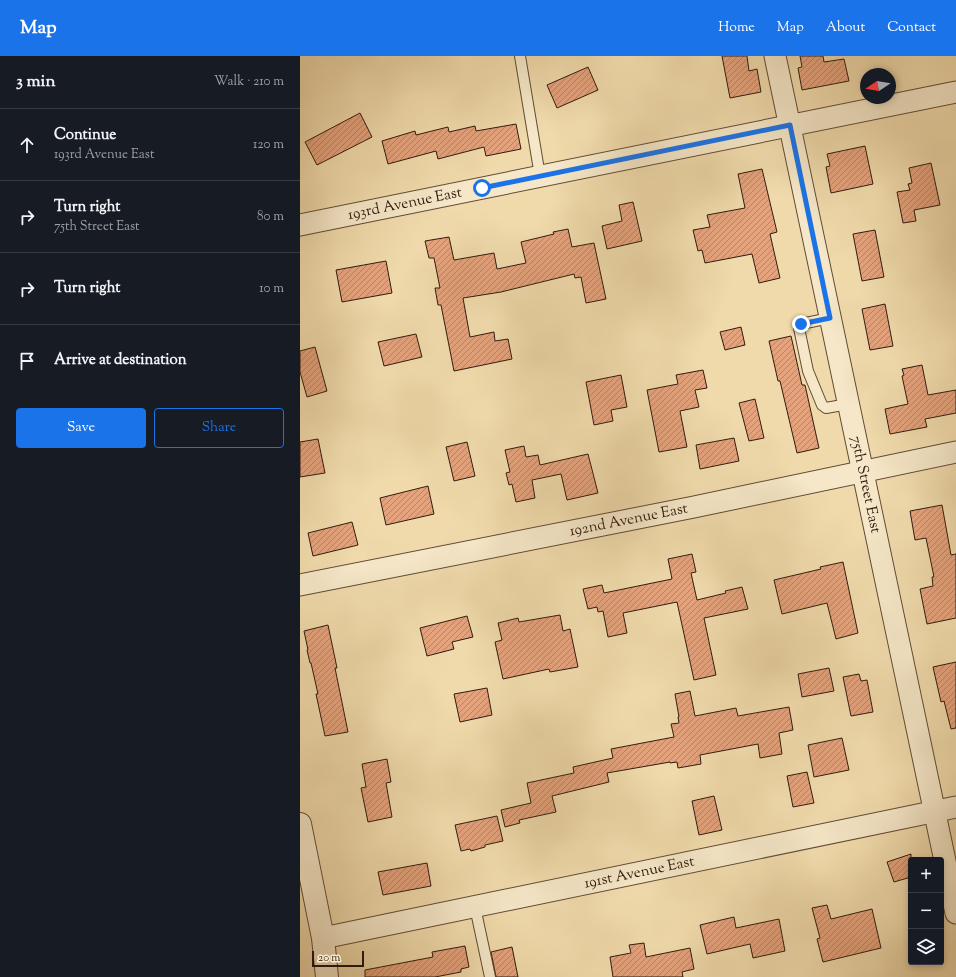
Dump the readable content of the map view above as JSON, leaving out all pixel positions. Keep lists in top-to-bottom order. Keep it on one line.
{"streets":{"street":["193rd Avenue East","75th Street East","192nd Avenue East","191st Avenue East"]},"crossings":[["193rd Avenue East","75th Street East"],["75th Street East","192nd Avenue East"],["75th Street East","191st Avenue East"]],"scale_bar":"20 m","north":"left","page":{"header":"Map","nav":["Home","Map","About","Contact"],"heading":["3 min","Walk · 210 m"],"list":[["Continue","193rd Avenue East","120 m"],["Turn right","75th Street East","80 m"],["Turn right","10 m"],"Arrive at destination"],"buttons":["Save","Share"],"map_buttons":["+","−"],"scale":"20 m"}}
